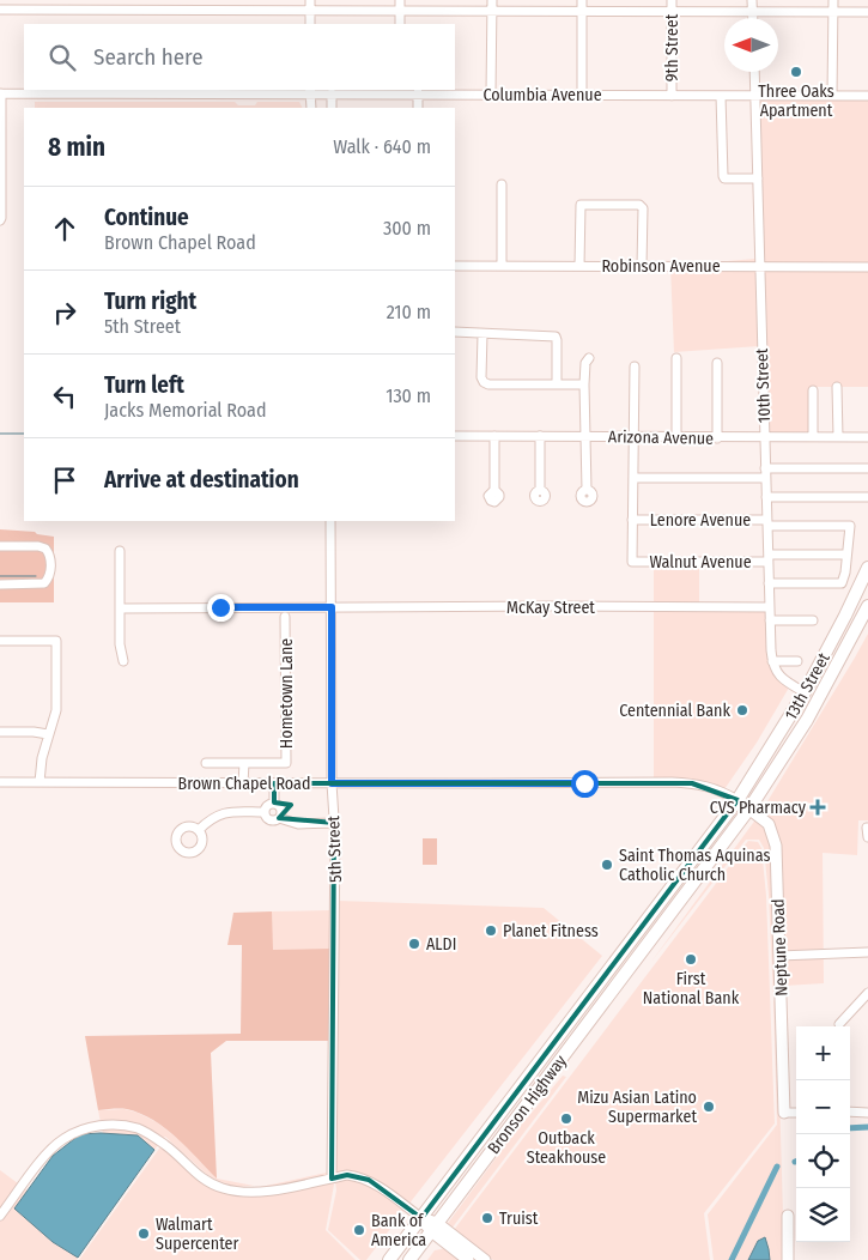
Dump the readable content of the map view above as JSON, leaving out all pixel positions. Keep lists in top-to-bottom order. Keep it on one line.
{"streets":{"highway":["13th Street","Bronson Highway"],"main road":["Neptune Road"],"street":["9th Street","Columbia Avenue","Robinson Avenue","10th Street","Arizona Avenue","Lenore Avenue","Walnut Avenue","McKay Street","Hometown Lane","Brown Chapel Road","5th Street"]},"crossings":[["9th Street","Columbia Avenue"],["Columbia Avenue","10th Street"],["Robinson Avenue","10th Street"],["10th Street","Arizona Avenue"],["10th Street","Lenore Avenue"],["10th Street","Walnut Avenue"],["10th Street","McKay Street"],["Lenore Avenue","Walnut Avenue"],["McKay Street","5th Street"],["13th Street","Brown Chapel Road"],["13th Street","Neptune Road"],["13th Street","Bronson Highway"],["Brown Chapel Road","5th Street"],["Brown Chapel Road","Neptune Road"]],"places":{"other":["Three Oaks Apartment","Centennial Bank","Saint Thomas Aquinas Catholic Church","Planet Fitness","ALDI","First National Bank","Mizu Asian Latino Supermarket","Outback Steakhouse","Truist","Bank of America","Walmart Supercenter"],"health":["CVS Pharmacy"]},"north":"left","page":{"search":"Search here","heading":["8 min","Walk · 640 m"],"list":[["Continue","Brown Chapel Road","300 m"],["Turn right","5th Street","210 m"],["Turn left","Jacks Memorial Road","130 m"],"Arrive at destination"],"map_buttons":["+","−"]}}
